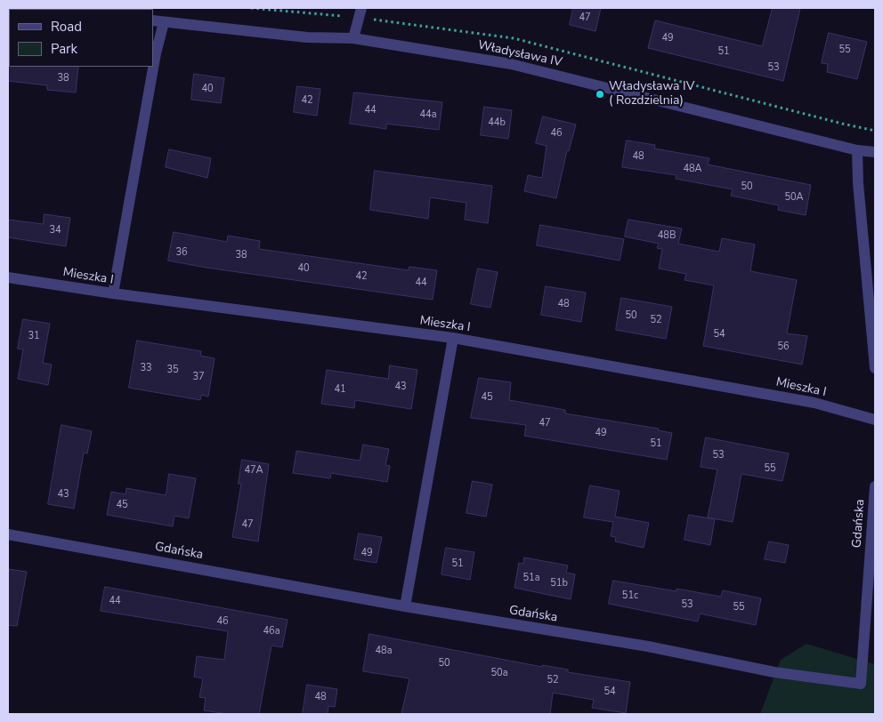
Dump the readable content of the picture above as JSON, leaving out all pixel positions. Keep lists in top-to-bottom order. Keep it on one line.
{"streets":{"street":["Władysława IV","Mieszka I","Gdańska"]},"places":["Władysława IV ( Rozdzielnia)"],"house_numbers":["47","49","55","51","53","38","40","42","44","44a","44b","46","48","48A","50","50A","34","48B","36","38","40","42","44","48","50","52","54","31","56","33","35","37","43","41","45","47","49","51","53","55","47A","43","45","47","49","51","51a","51b","51c","44","53","55","46","46a","48a","50","50a","52","54","48"],"legend":["Road","Park"]}
